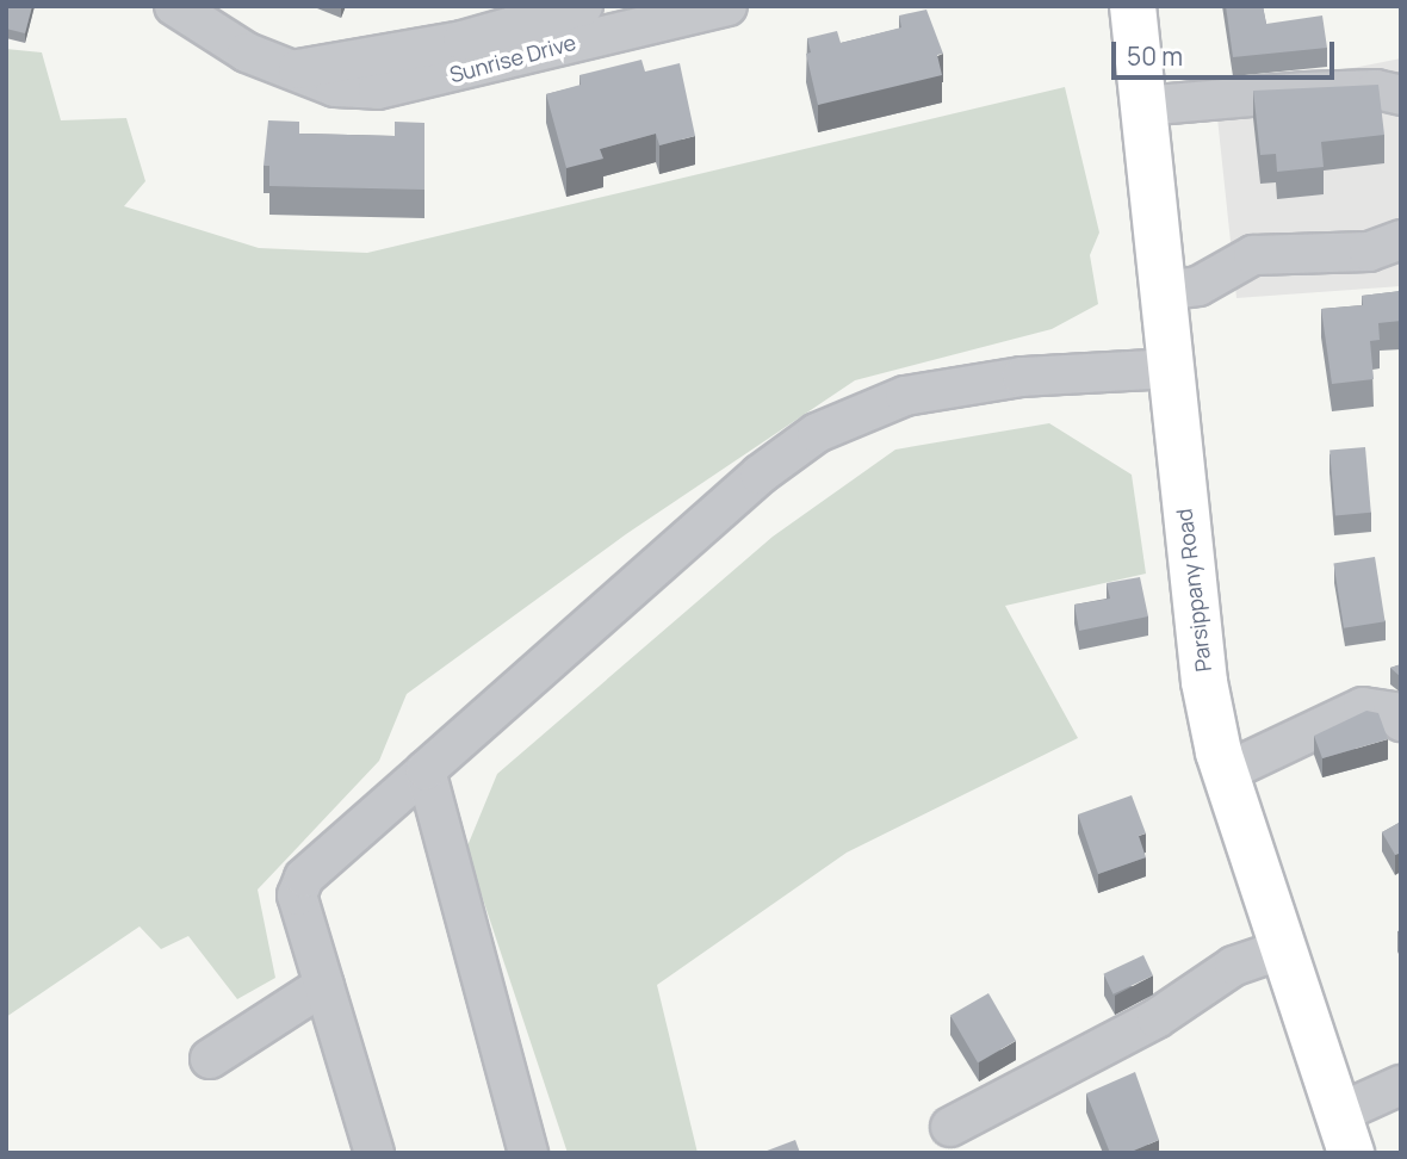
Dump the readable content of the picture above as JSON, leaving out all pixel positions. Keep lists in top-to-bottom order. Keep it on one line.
{"streets":{"main road":["Parsippany Road"],"street":["Sunrise Drive"]},"scale_bar":"50 m"}
